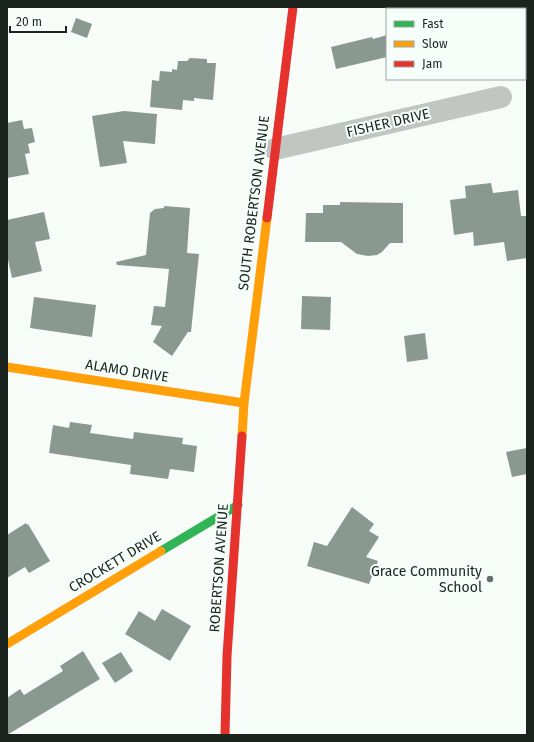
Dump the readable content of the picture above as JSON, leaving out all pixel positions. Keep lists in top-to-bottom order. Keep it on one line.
{"streets":{"street":["FISHER DRIVE","SOUTH ROBERTSON AVENUE","ALAMO DRIVE","CROCKETT DRIVE","ROBERTSON AVENUE"]},"crossings":[["FISHER DRIVE","SOUTH ROBERTSON AVENUE"],["SOUTH ROBERTSON AVENUE","ALAMO DRIVE"],["SOUTH ROBERTSON AVENUE","ROBERTSON AVENUE"],["ALAMO DRIVE","ROBERTSON AVENUE"],["CROCKETT DRIVE","ROBERTSON AVENUE"]],"places":["Grace Community School"],"legend":["Fast","Slow","Jam"],"scale_bar":"20 m"}
